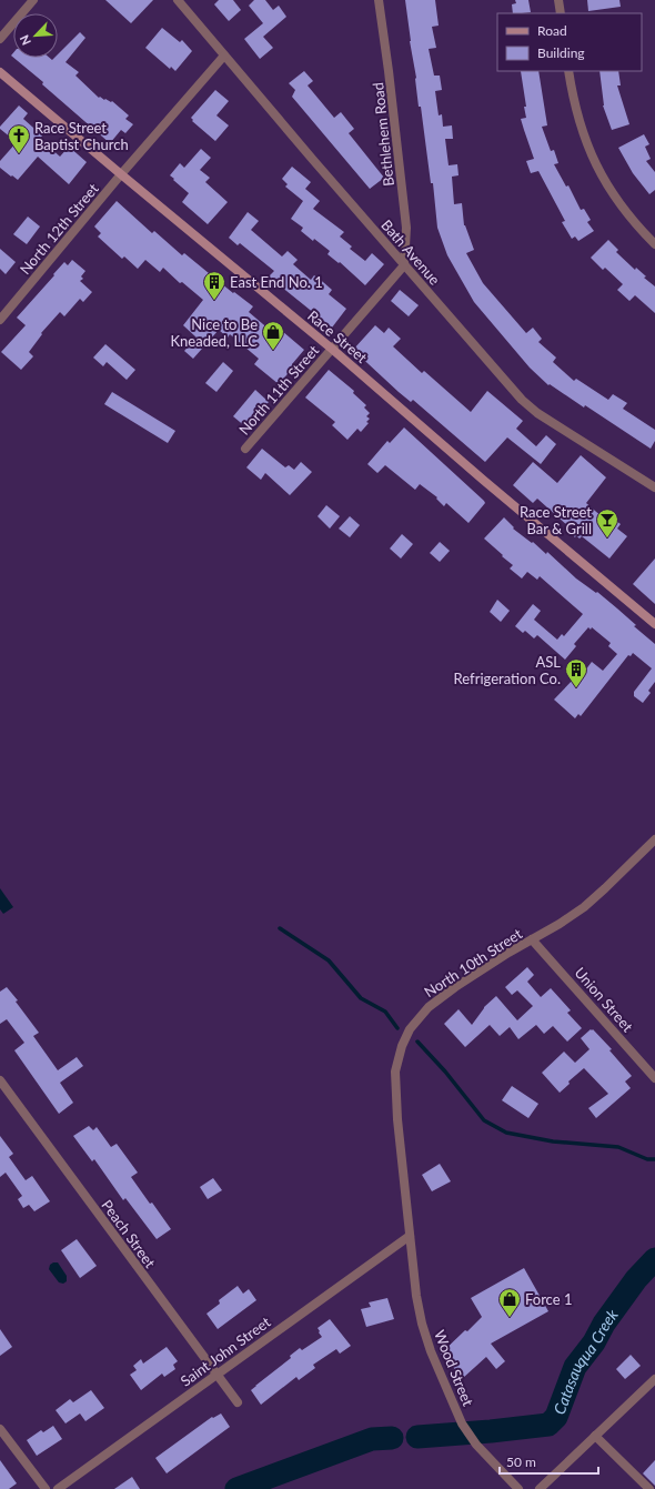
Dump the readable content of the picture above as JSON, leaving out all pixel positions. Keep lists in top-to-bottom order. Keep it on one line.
{"streets":{"main road":["Race Street"],"street":["Bethlehem Road","North 12th Street","Bath Avenue","North 11th Street","North 10th Street","Union Street","Peach Street","Saint John Street","Wood Street"]},"crossings":[["Bethlehem Road","Bath Avenue"],["Bethlehem Road","North 11th Street"],["North 12th Street","Bath Avenue"],["North 12th Street","Race Street"],["Bath Avenue","North 11th Street"],["Race Street","North 11th Street"],["North 10th Street","Union Street"],["North 10th Street","Saint John Street"],["North 10th Street","Wood Street"],["Peach Street","Saint John Street"],["Saint John Street","Wood Street"]],"water":["Catasauqua Creek"],"places":{"church":["Race Street Baptist Church"],"building":["East End No. 1","ASL Refrigeration Co."],"shop":["Nice to Be Kneaded, LLC","Force 1"],"bar":["Race Street Bar & Grill"]},"legend":["Road","Building"],"scale_bar":"50 m","north":"bottom left"}
